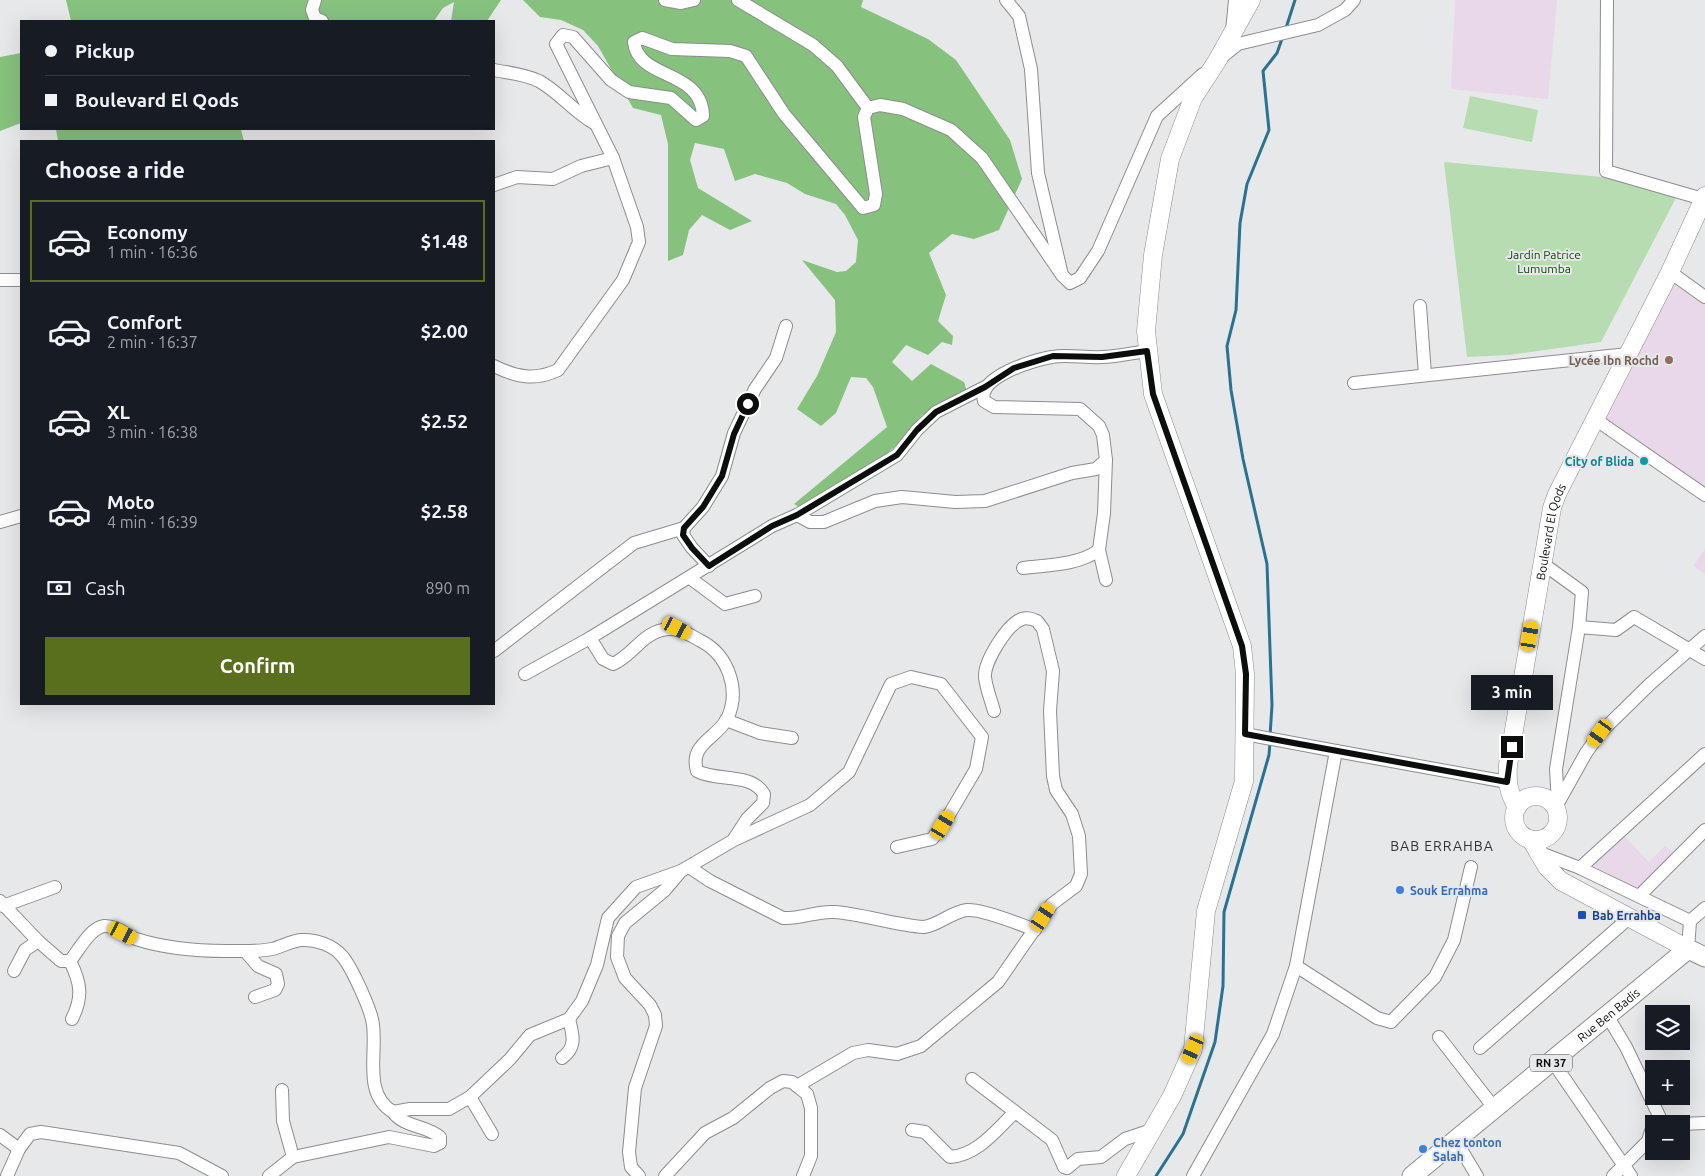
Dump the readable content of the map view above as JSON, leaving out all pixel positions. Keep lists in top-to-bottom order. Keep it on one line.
{"streets":{"main road":["Rue Ben Badis","RN 37"],"street":["Boulevard El Qods"]},"districts":["BAB ERRAHBA"],"parks":["Jardin Patrice Lumumba"],"places":{"other":["Lycée Ibn Rochd","City of Blida","Souk Errahma","Chez tonton Salah"],"transit":["Bab Errahba"]},"page":{"banner":["Pickup","Boulevard El Qods"],"heading":"Choose a ride","list":[{"name":"Economy","note":"1 min · 16:36","value":"$1.48"},{"name":"Comfort","note":"2 min · 16:37","value":"$2.00"},{"name":"XL","note":"3 min · 16:38","value":"$2.52"},{"name":"Moto","note":"4 min · 16:39","value":"$2.58"}],"pay":["Cash","890 m"],"buttons":"Confirm","bubble":"3 min","map_buttons":["+","−"]}}
